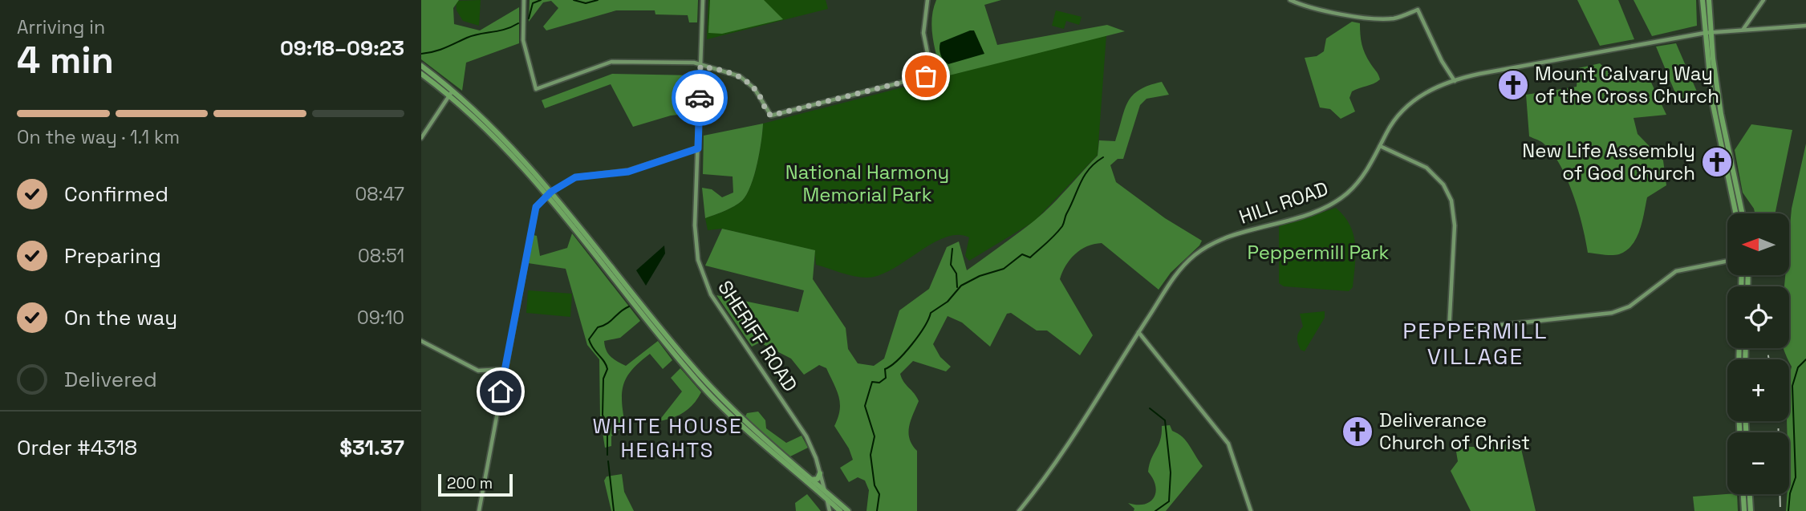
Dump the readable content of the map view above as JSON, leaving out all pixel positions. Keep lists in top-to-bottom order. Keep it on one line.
{"streets":{"street":["HILL ROAD","SHERIFF ROAD"]},"districts":["PEPPERMILL VILLAGE","WHITE HOUSE HEIGHTS"],"parks":["National Harmony Memorial Park","Peppermill Park"],"places":{"church":["Mount Calvary Way of the Cross Church","New Life Assembly of God Church","Deliverance Church of Christ"]},"scale_bar":"200 m","north":"left","page":{"heading":["4 min","Arriving in","09:18–09:23"],"panel":["Order #4318","$31.37"],"bar":"On the way · 1.1 km","list":[["Confirmed","08:47"],["Preparing","08:51"],["On the way","09:10"],"Delivered"],"map_buttons":["+","−"],"scale":"200 m"}}
